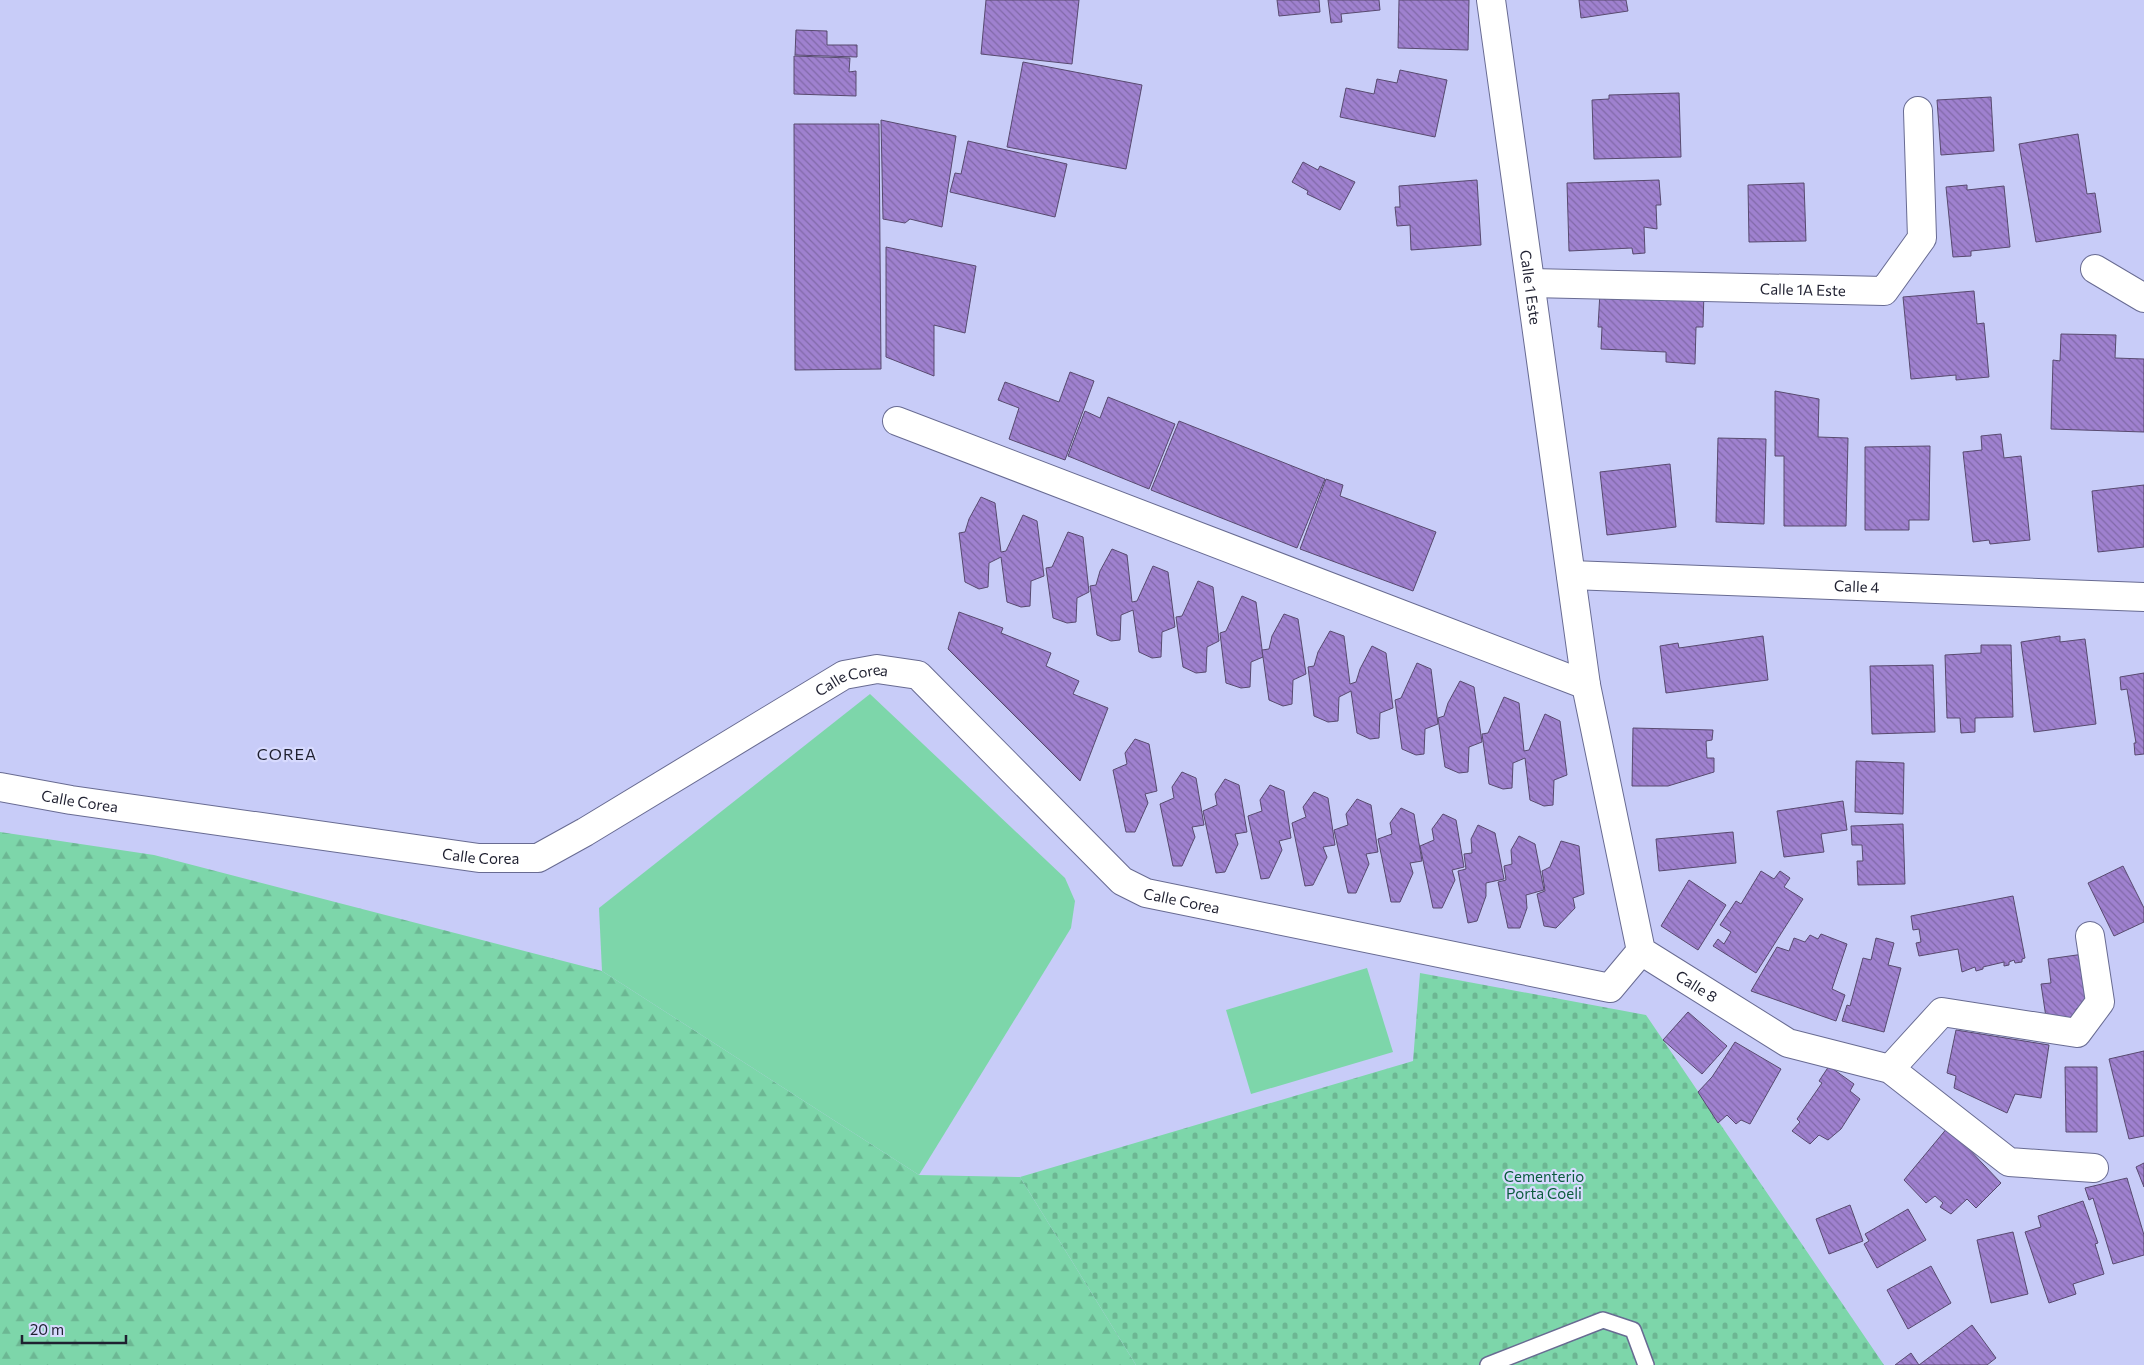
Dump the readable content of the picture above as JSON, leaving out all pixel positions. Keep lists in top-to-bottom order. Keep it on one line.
{"streets":{"street":["Calle 1 Este","Calle 1A Este","Calle 4","Calle Corea","Calle 8"]},"crossings":[["Calle 1 Este","Calle 1A Este"],["Calle 1 Este","Calle 4"],["Calle Corea","Calle 8"]],"districts":["COREA"],"parks":["Cementerio Porta Coeli"],"scale_bar":"20 m"}
